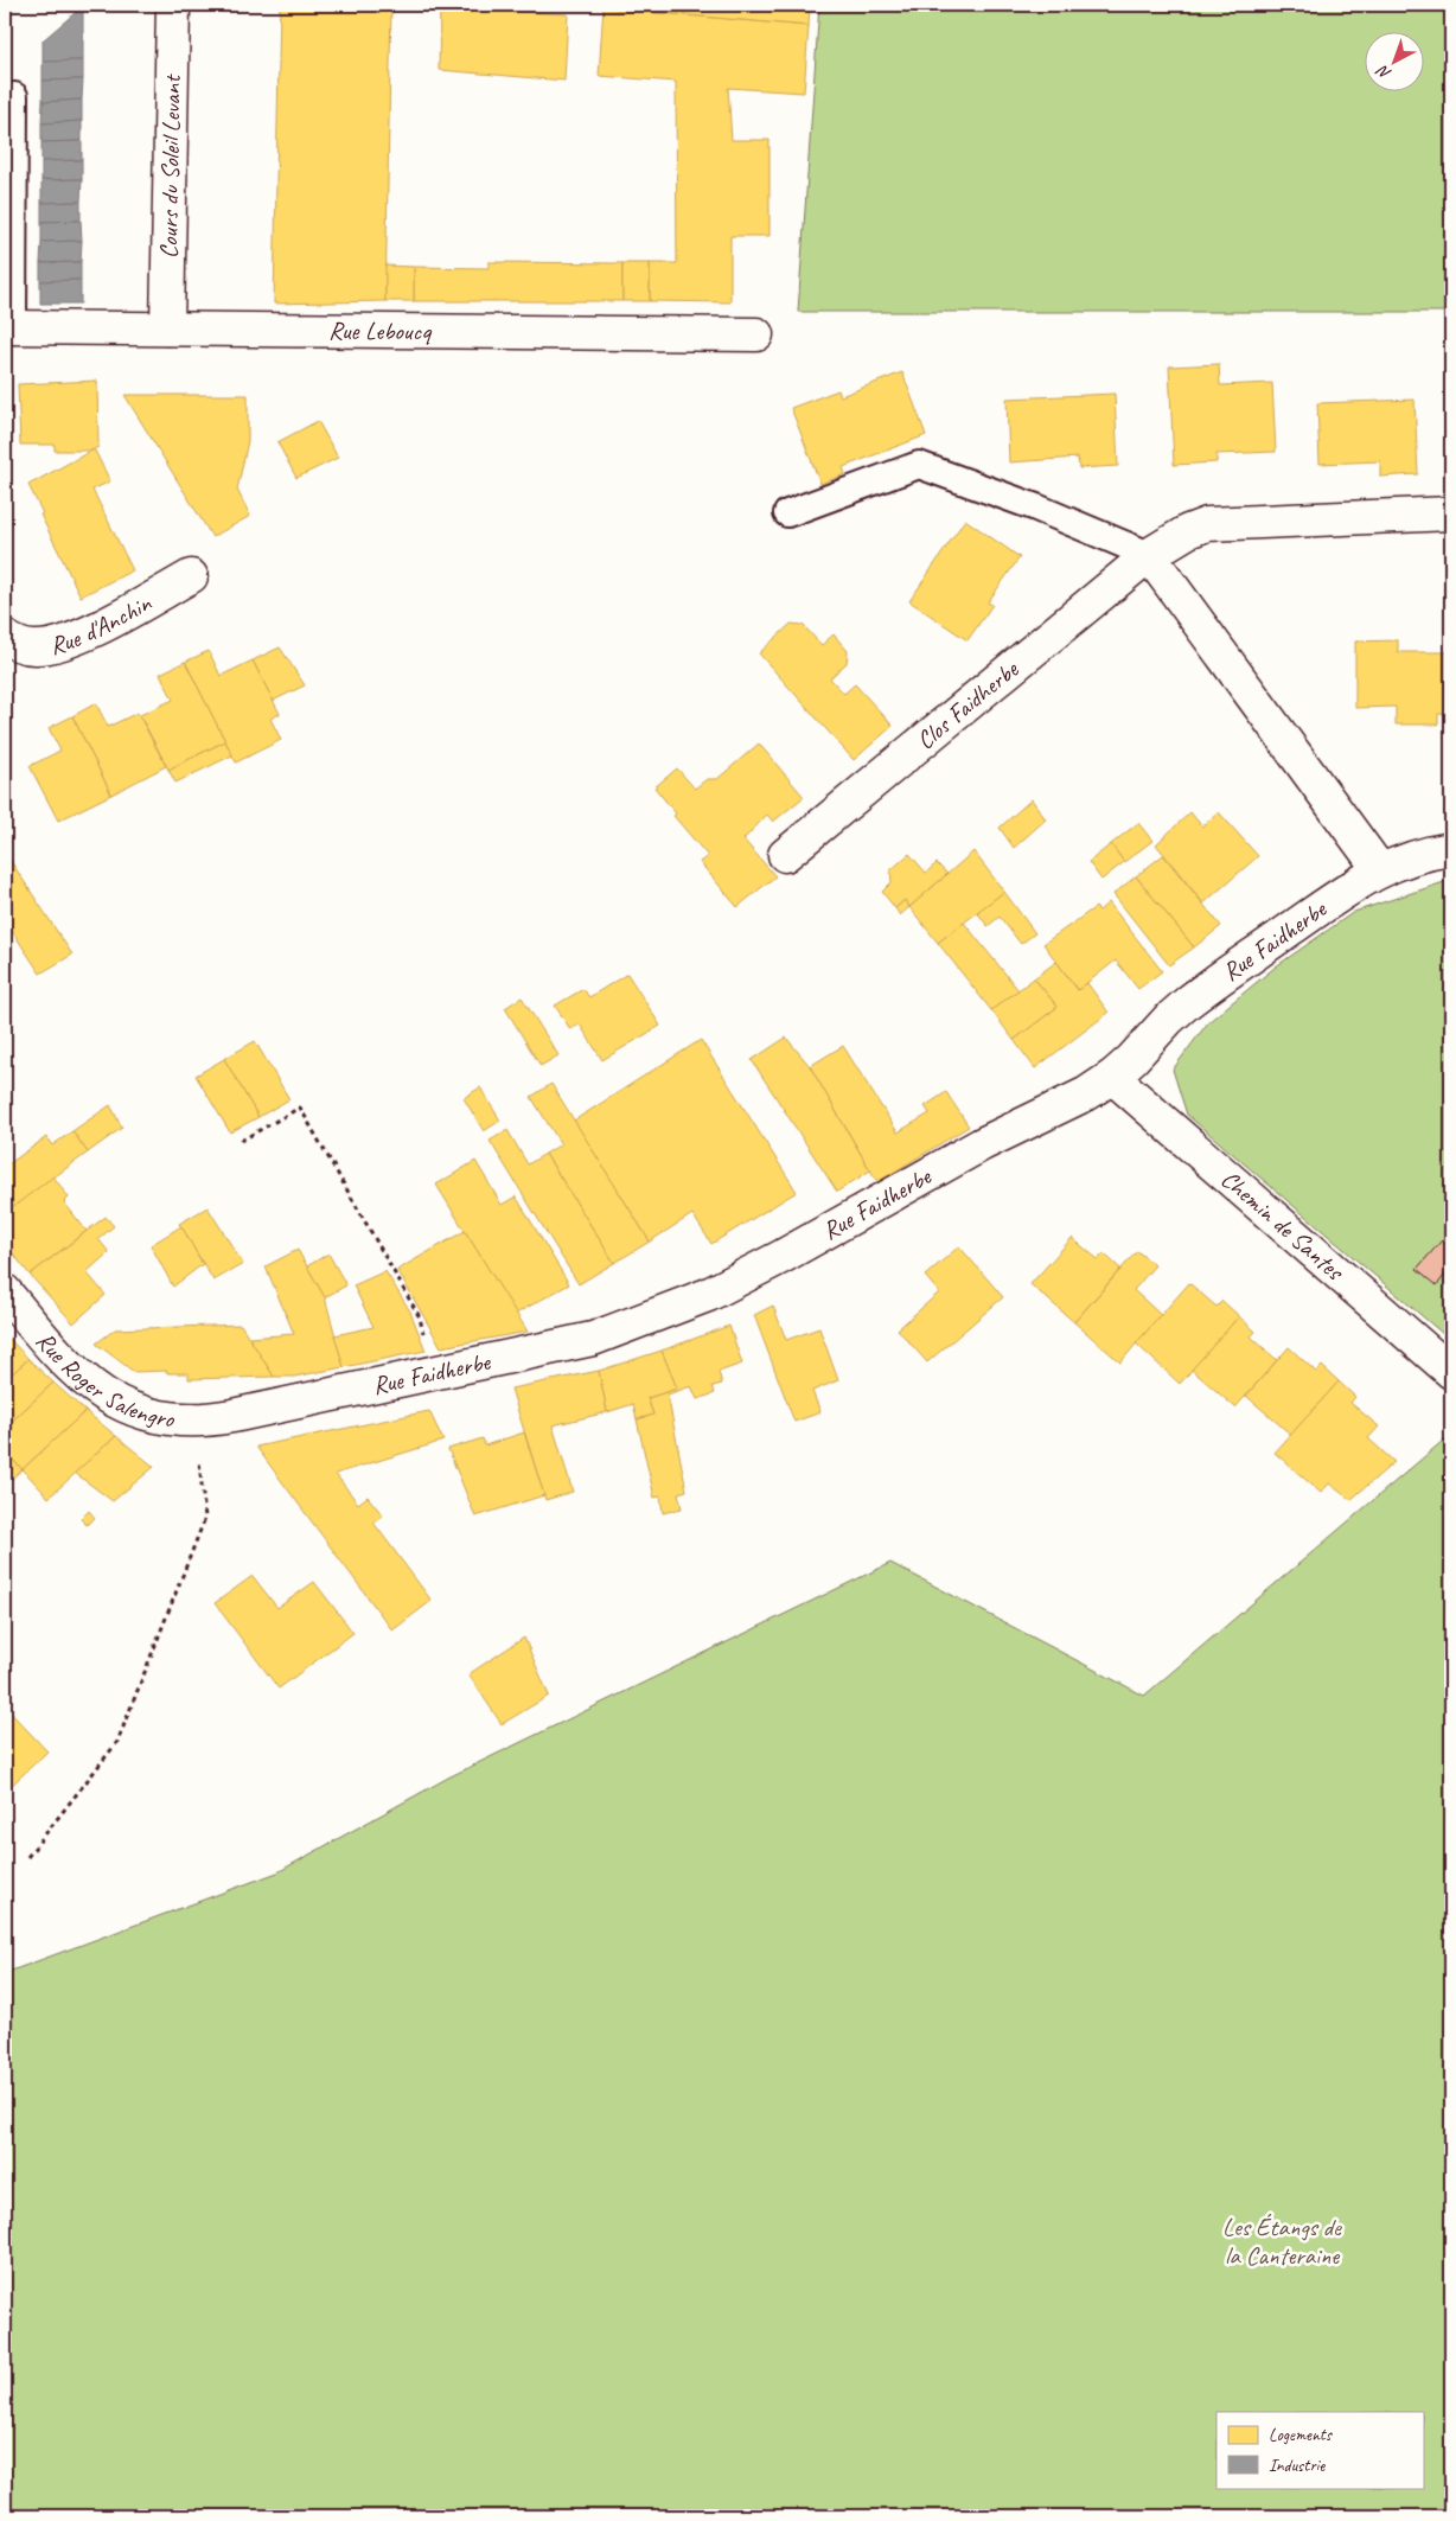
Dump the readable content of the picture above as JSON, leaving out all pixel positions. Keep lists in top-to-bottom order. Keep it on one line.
{"streets":{"street":["Cours du Soleil Levant","Rue Leboucq","Rue d'Anchin","Clos Faidherbe","Rue Faidherbe","Chemin de Santes","Rue Roger Salengro"]},"crossings":[["Cours du Soleil Levant","Rue Leboucq"],["Rue Faidherbe","Chemin de Santes"],["Rue Faidherbe","Rue Roger Salengro"]],"parks":["Les Étangs de la Canteraine"],"legend":["Logements","Industrie"],"north":"bottom left"}
